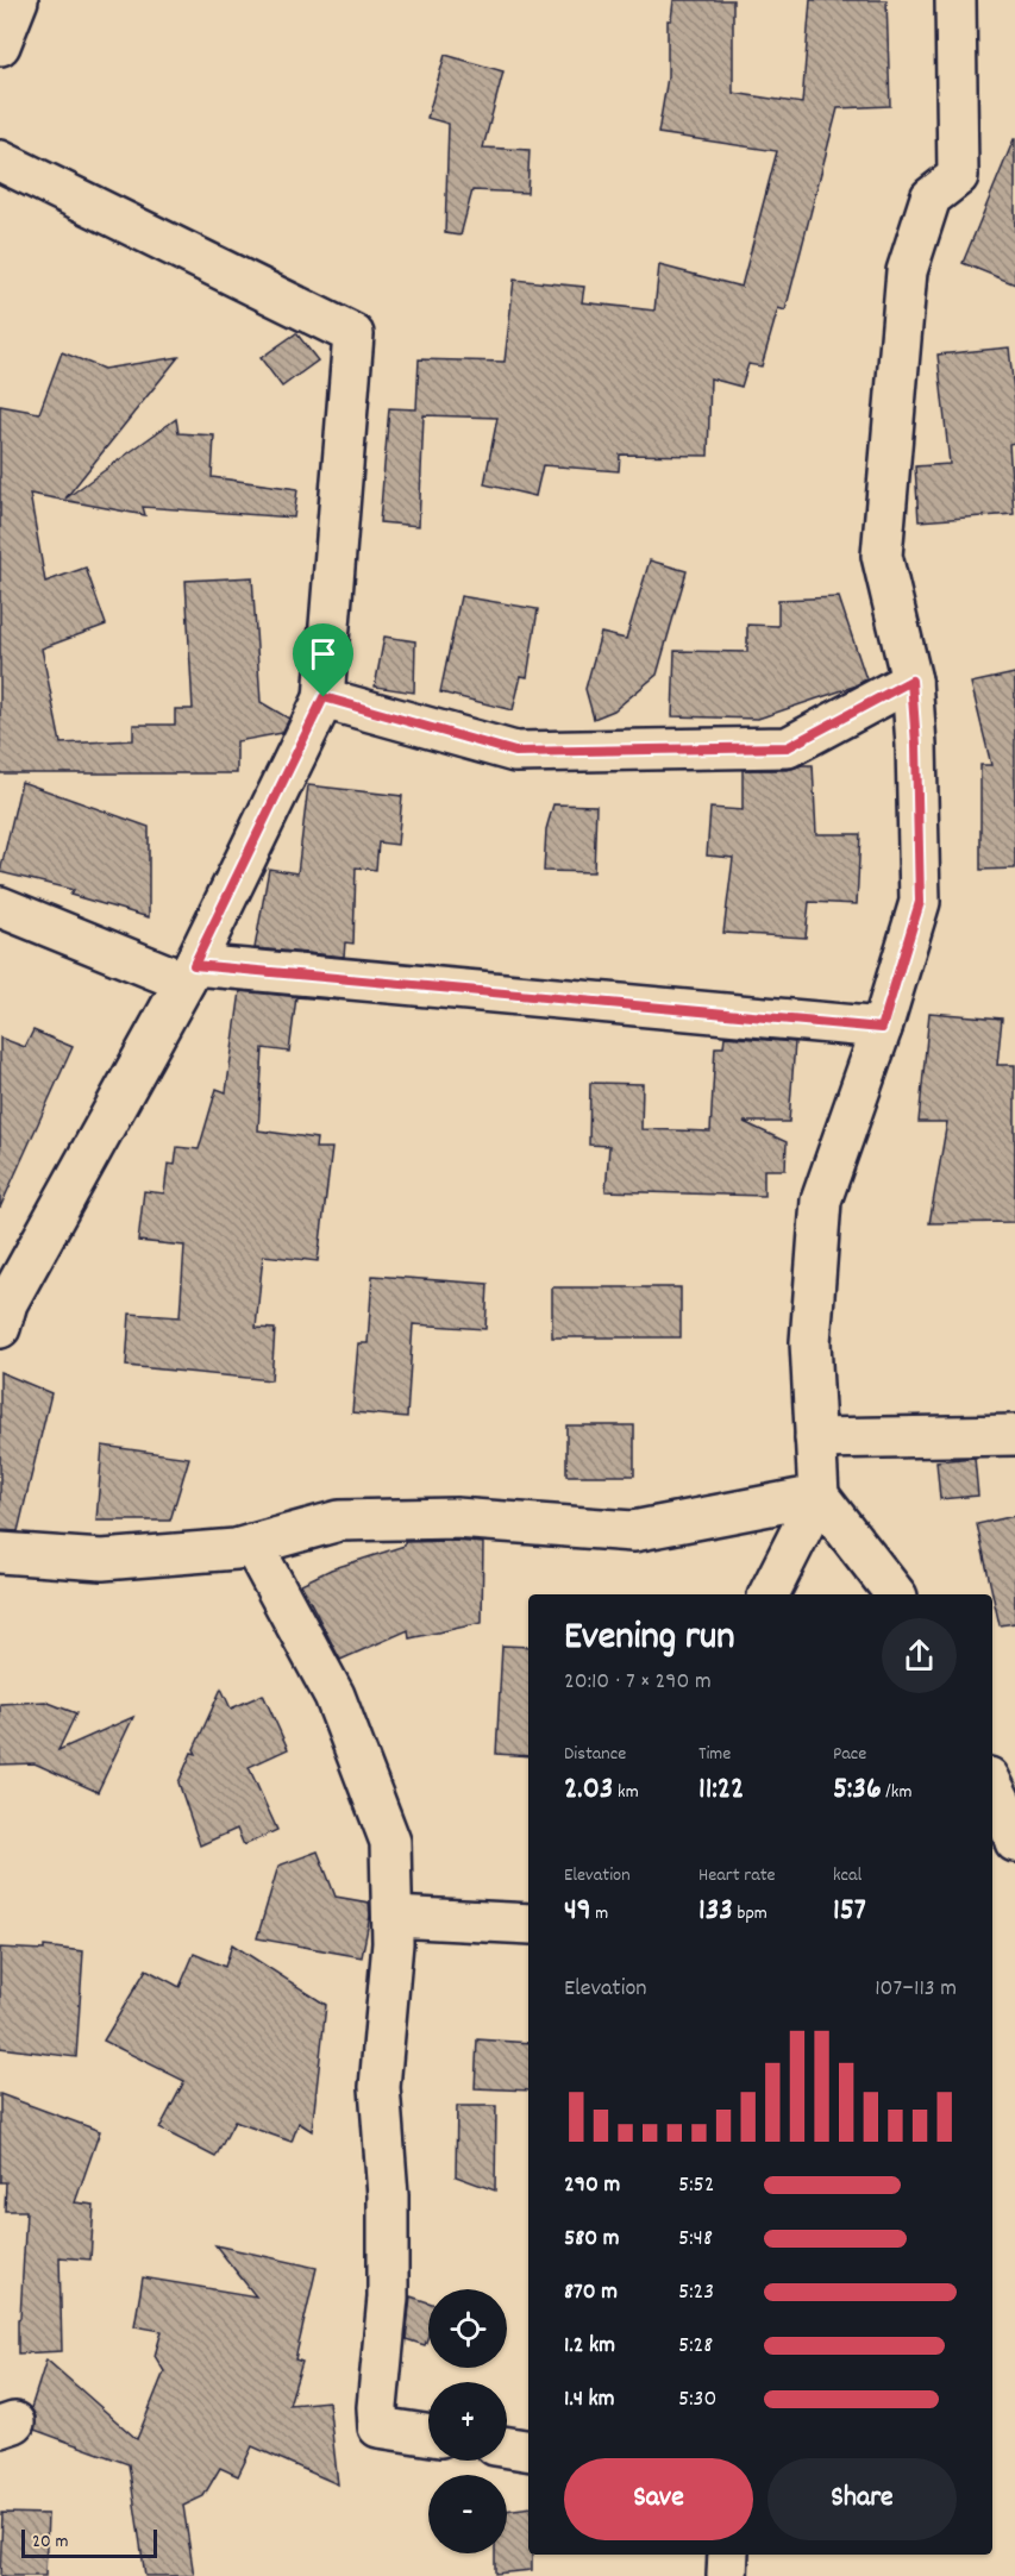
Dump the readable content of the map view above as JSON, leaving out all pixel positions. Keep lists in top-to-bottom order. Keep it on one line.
{"scale_bar":"20 m","page":{"heading":["Evening run","20:10 · 7 × 290 m"],"stats":[["Distance","2.03 km"],["Time","11:22"],["Pace","5:36 /km"],["Elevation","49 m"],["Heart rate","133 bpm"],["kcal","157"]],"chart":["Elevation","107–113 m"],"list":[{"name":"290 m","note":"5:52"},{"name":"580 m","note":"5:48"},{"name":"870 m","note":"5:23"},{"name":"1.2 km","note":"5:28"},{"name":"1.4 km","note":"5:30"}],"map_buttons":["+","−"],"buttons":["Save","Share"],"scale":"20 m"}}
